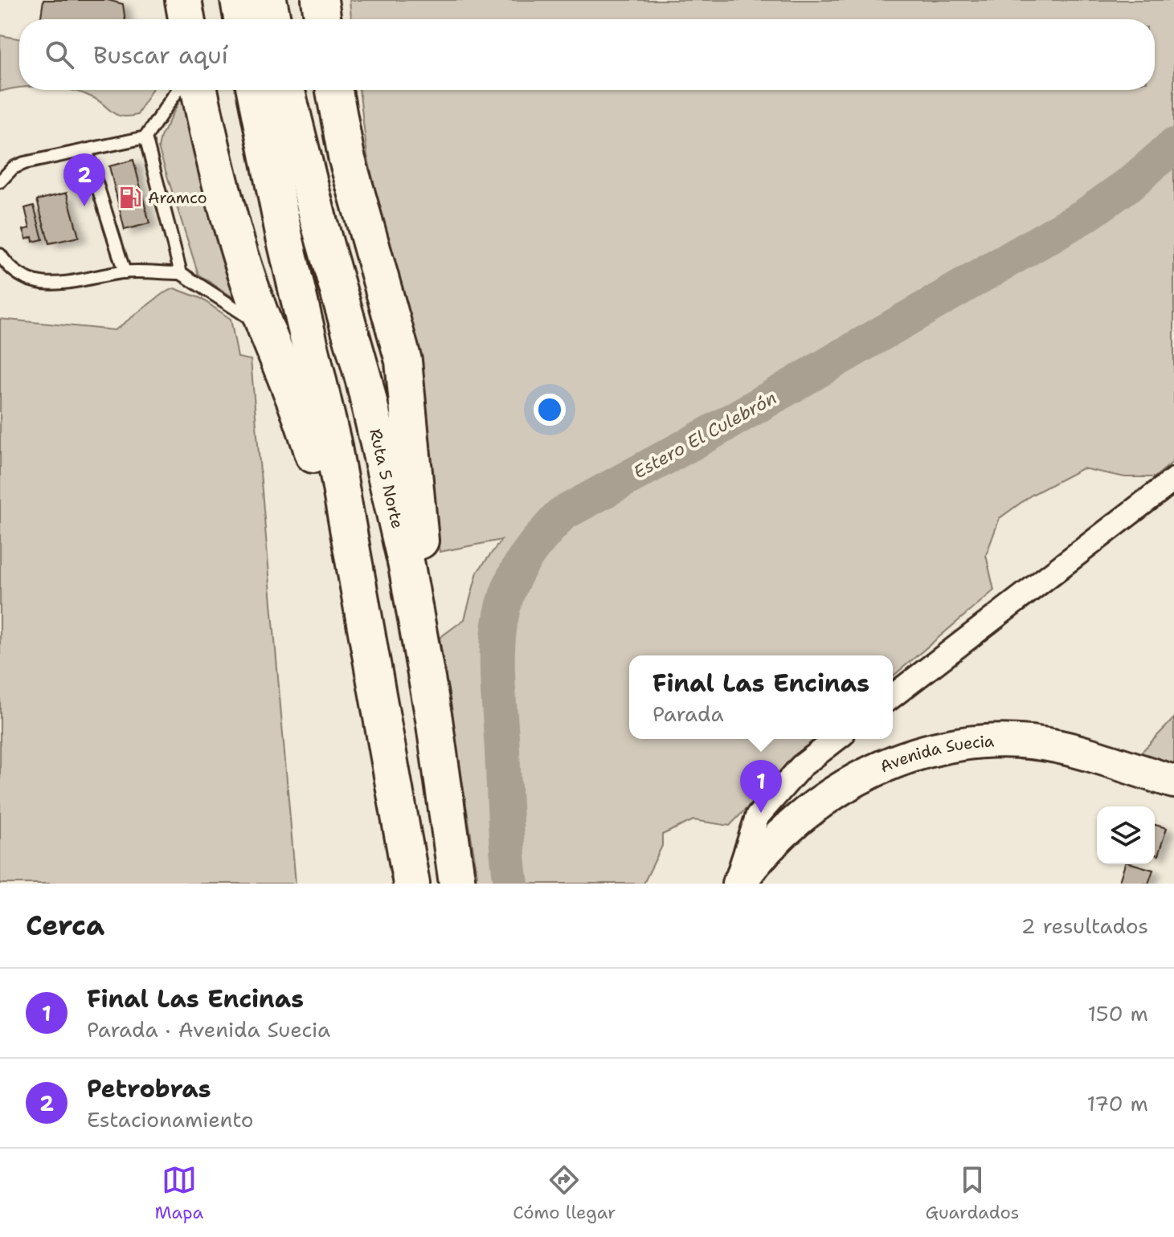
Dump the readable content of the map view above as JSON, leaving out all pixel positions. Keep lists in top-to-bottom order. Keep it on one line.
{"streets":{"highway":["Ruta 5 Norte"],"main road":["Avenida Suecia"]},"water":["Estero El Culebrón"],"places":{"fuel station":["Aramco"]},"page":{"search":"Buscar aquí","pins":["2","1"],"popup":["Final Las Encinas","Parada"],"heading":["Cerca","2 resultados"],"list":[{"mark":"1","name":"Final Las Encinas","note":"Parada · Avenida Suecia","value":"150 m"},{"mark":"2","name":"Petrobras","note":"Estacionamiento","value":"170 m"}],"nav":["Mapa","Cómo llegar","Guardados"]}}
